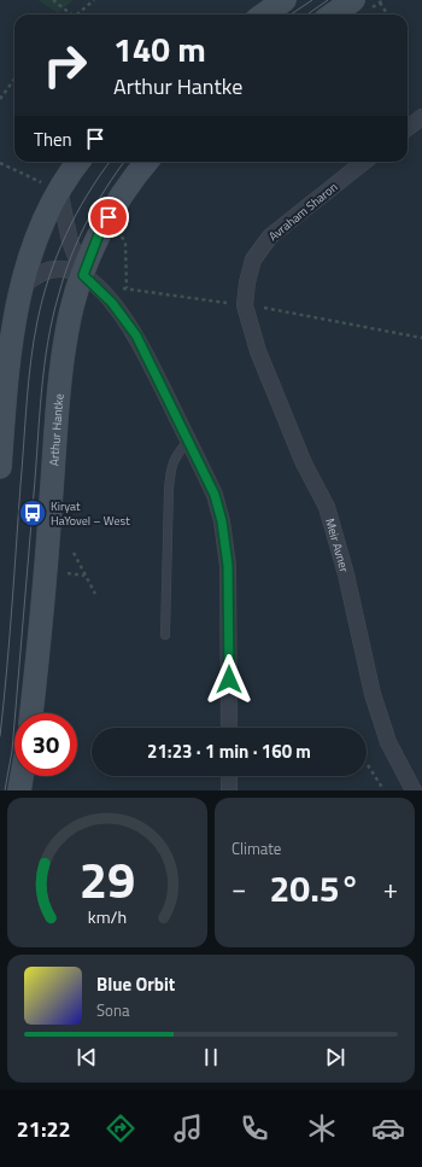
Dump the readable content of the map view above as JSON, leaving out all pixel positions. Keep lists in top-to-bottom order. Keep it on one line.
{"streets":{"main road":["Arthur Hantke"],"street":["Avraham Sharon","Meir Avner"]},"crossings":[["Avraham Sharon","Meir Avner"]],"places":{"bus stop":["Kiryat HaYovel – West"]},"page":{"turn":["140 m","Arthur Hantke"],"then":"Then","limit":"30","trip":"21:23 · 1 min · 160 m","tile":"Climate","heat":["−","20.5°","+"],"song":["Blue Orbit","Sona"],"tabs":"21:22","gauge":["29","km/h"]}}
